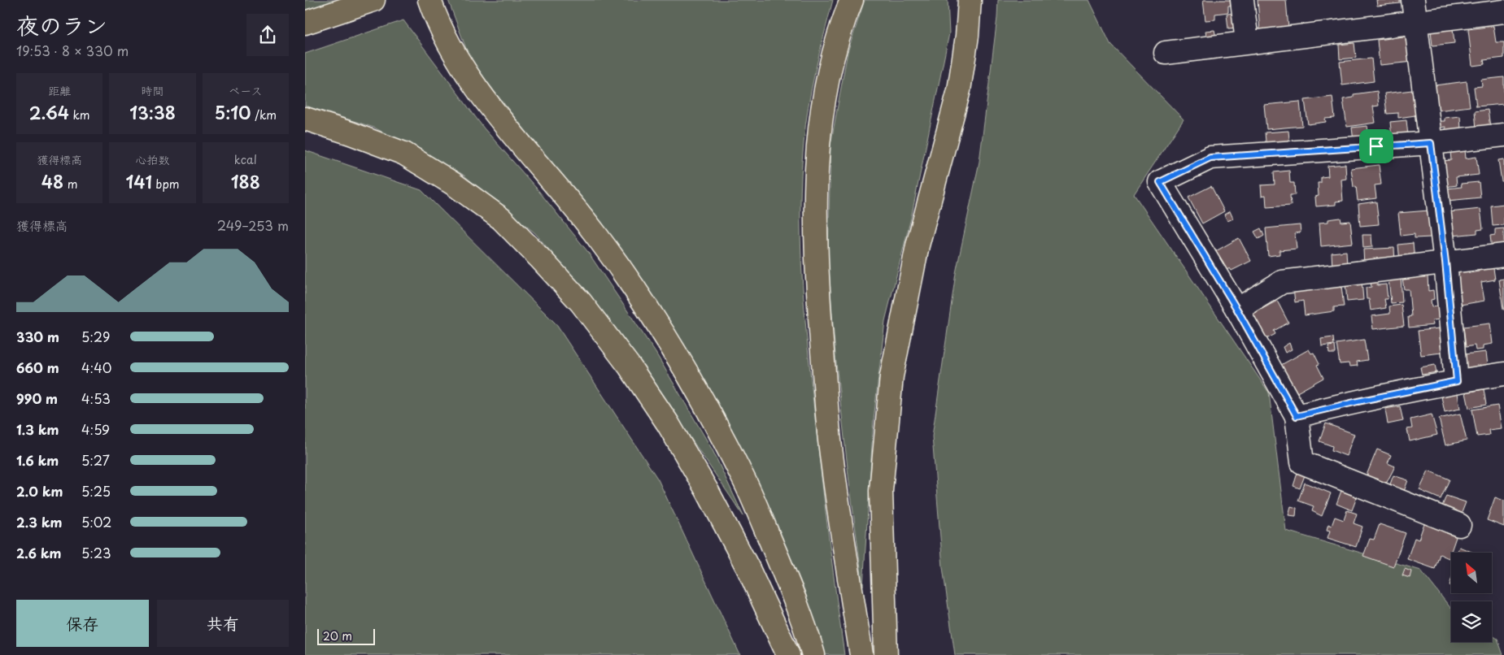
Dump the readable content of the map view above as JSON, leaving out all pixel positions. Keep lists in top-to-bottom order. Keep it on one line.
{"scale_bar":"20 m","north":"top left","page":{"heading":["夜のラン","19:53 · 8 × 330 m"],"stats":[["距離","2.64 km"],["時間","13:38"],["ペース","5:10 /km"],["獲得標高","48 m"],["心拍数","141 bpm"],["kcal","188"]],"chart":["獲得標高","249–253 m"],"list":[{"name":"330 m","note":"5:29"},{"name":"660 m","note":"4:40"},{"name":"990 m","note":"4:53"},{"name":"1.3 km","note":"4:59"},{"name":"1.6 km","note":"5:27"},{"name":"2.0 km","note":"5:25"},{"name":"2.3 km","note":"5:02"},{"name":"2.6 km","note":"5:23"}],"buttons":["保存","共有"],"scale":"20 m"}}
